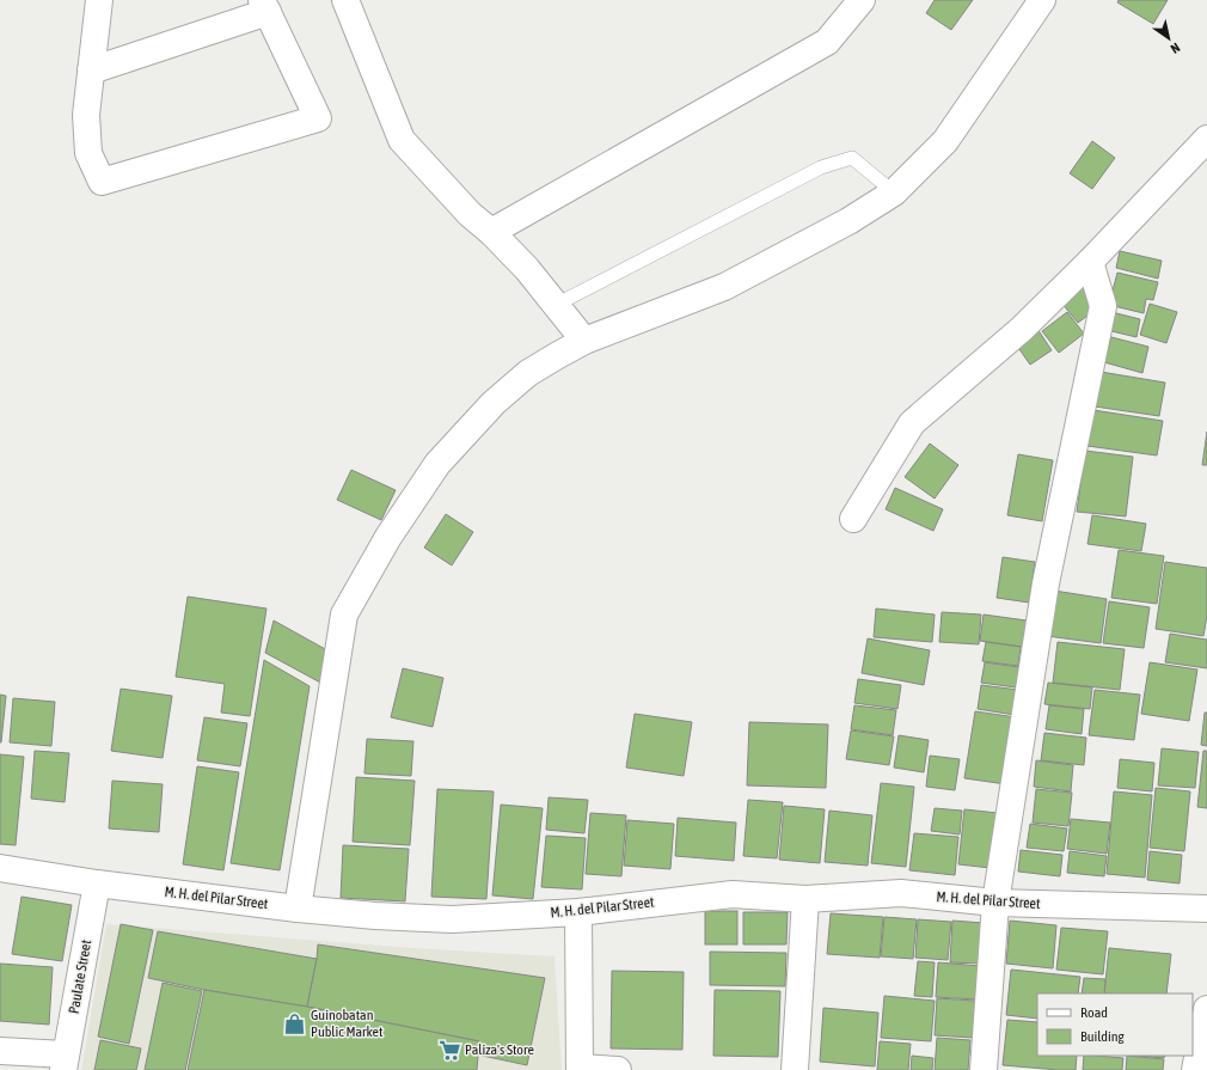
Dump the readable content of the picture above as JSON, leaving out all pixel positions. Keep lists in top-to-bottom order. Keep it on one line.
{"streets":{"street":["M. H. del Pilar Street","Paulate Street"]},"crossings":[["M. H. del Pilar Street","Paulate Street"]],"places":{"shop":["Guinobatan Public Market"],"supermarket":["Paliza's Store"]},"legend":["Road","Building"],"north":"bottom right"}
